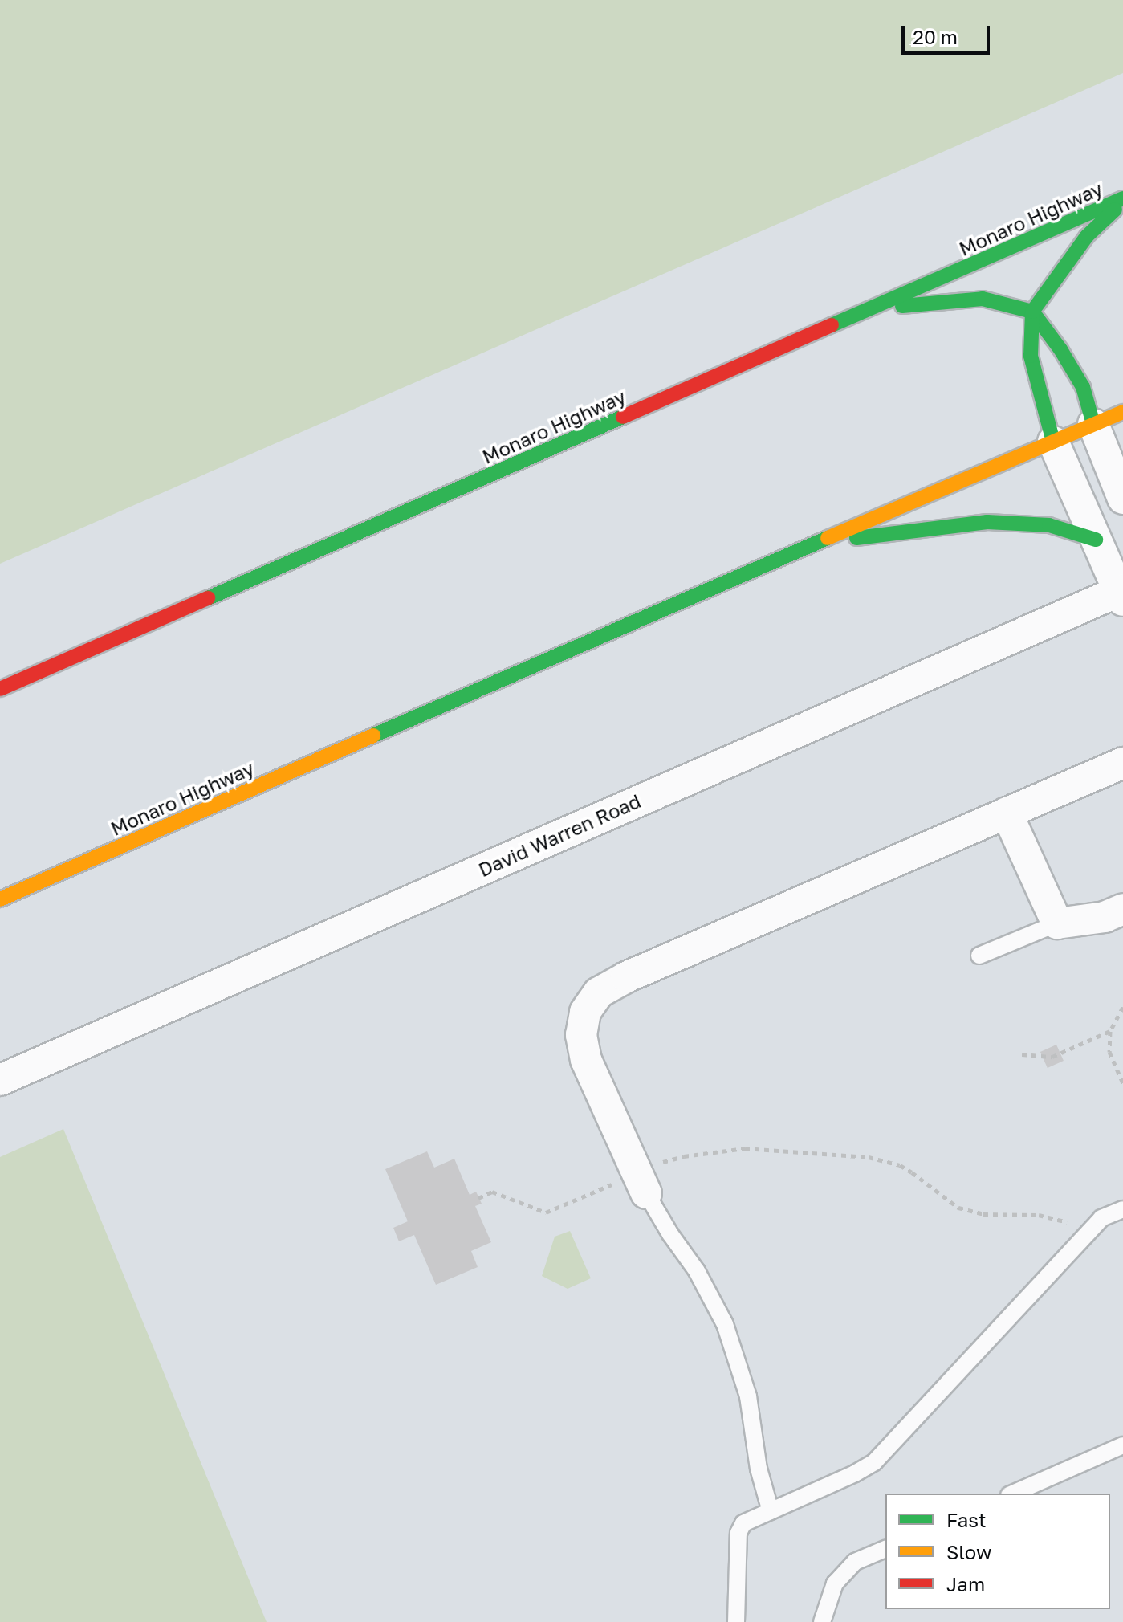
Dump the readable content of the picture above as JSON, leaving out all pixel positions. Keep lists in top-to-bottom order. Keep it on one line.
{"streets":{"highway":["Monaro Highway"],"street":["David Warren Road"]},"crossings":[["Monaro Highway","David Warren Road"]],"legend":["Fast","Slow","Jam"],"scale_bar":"20 m"}
